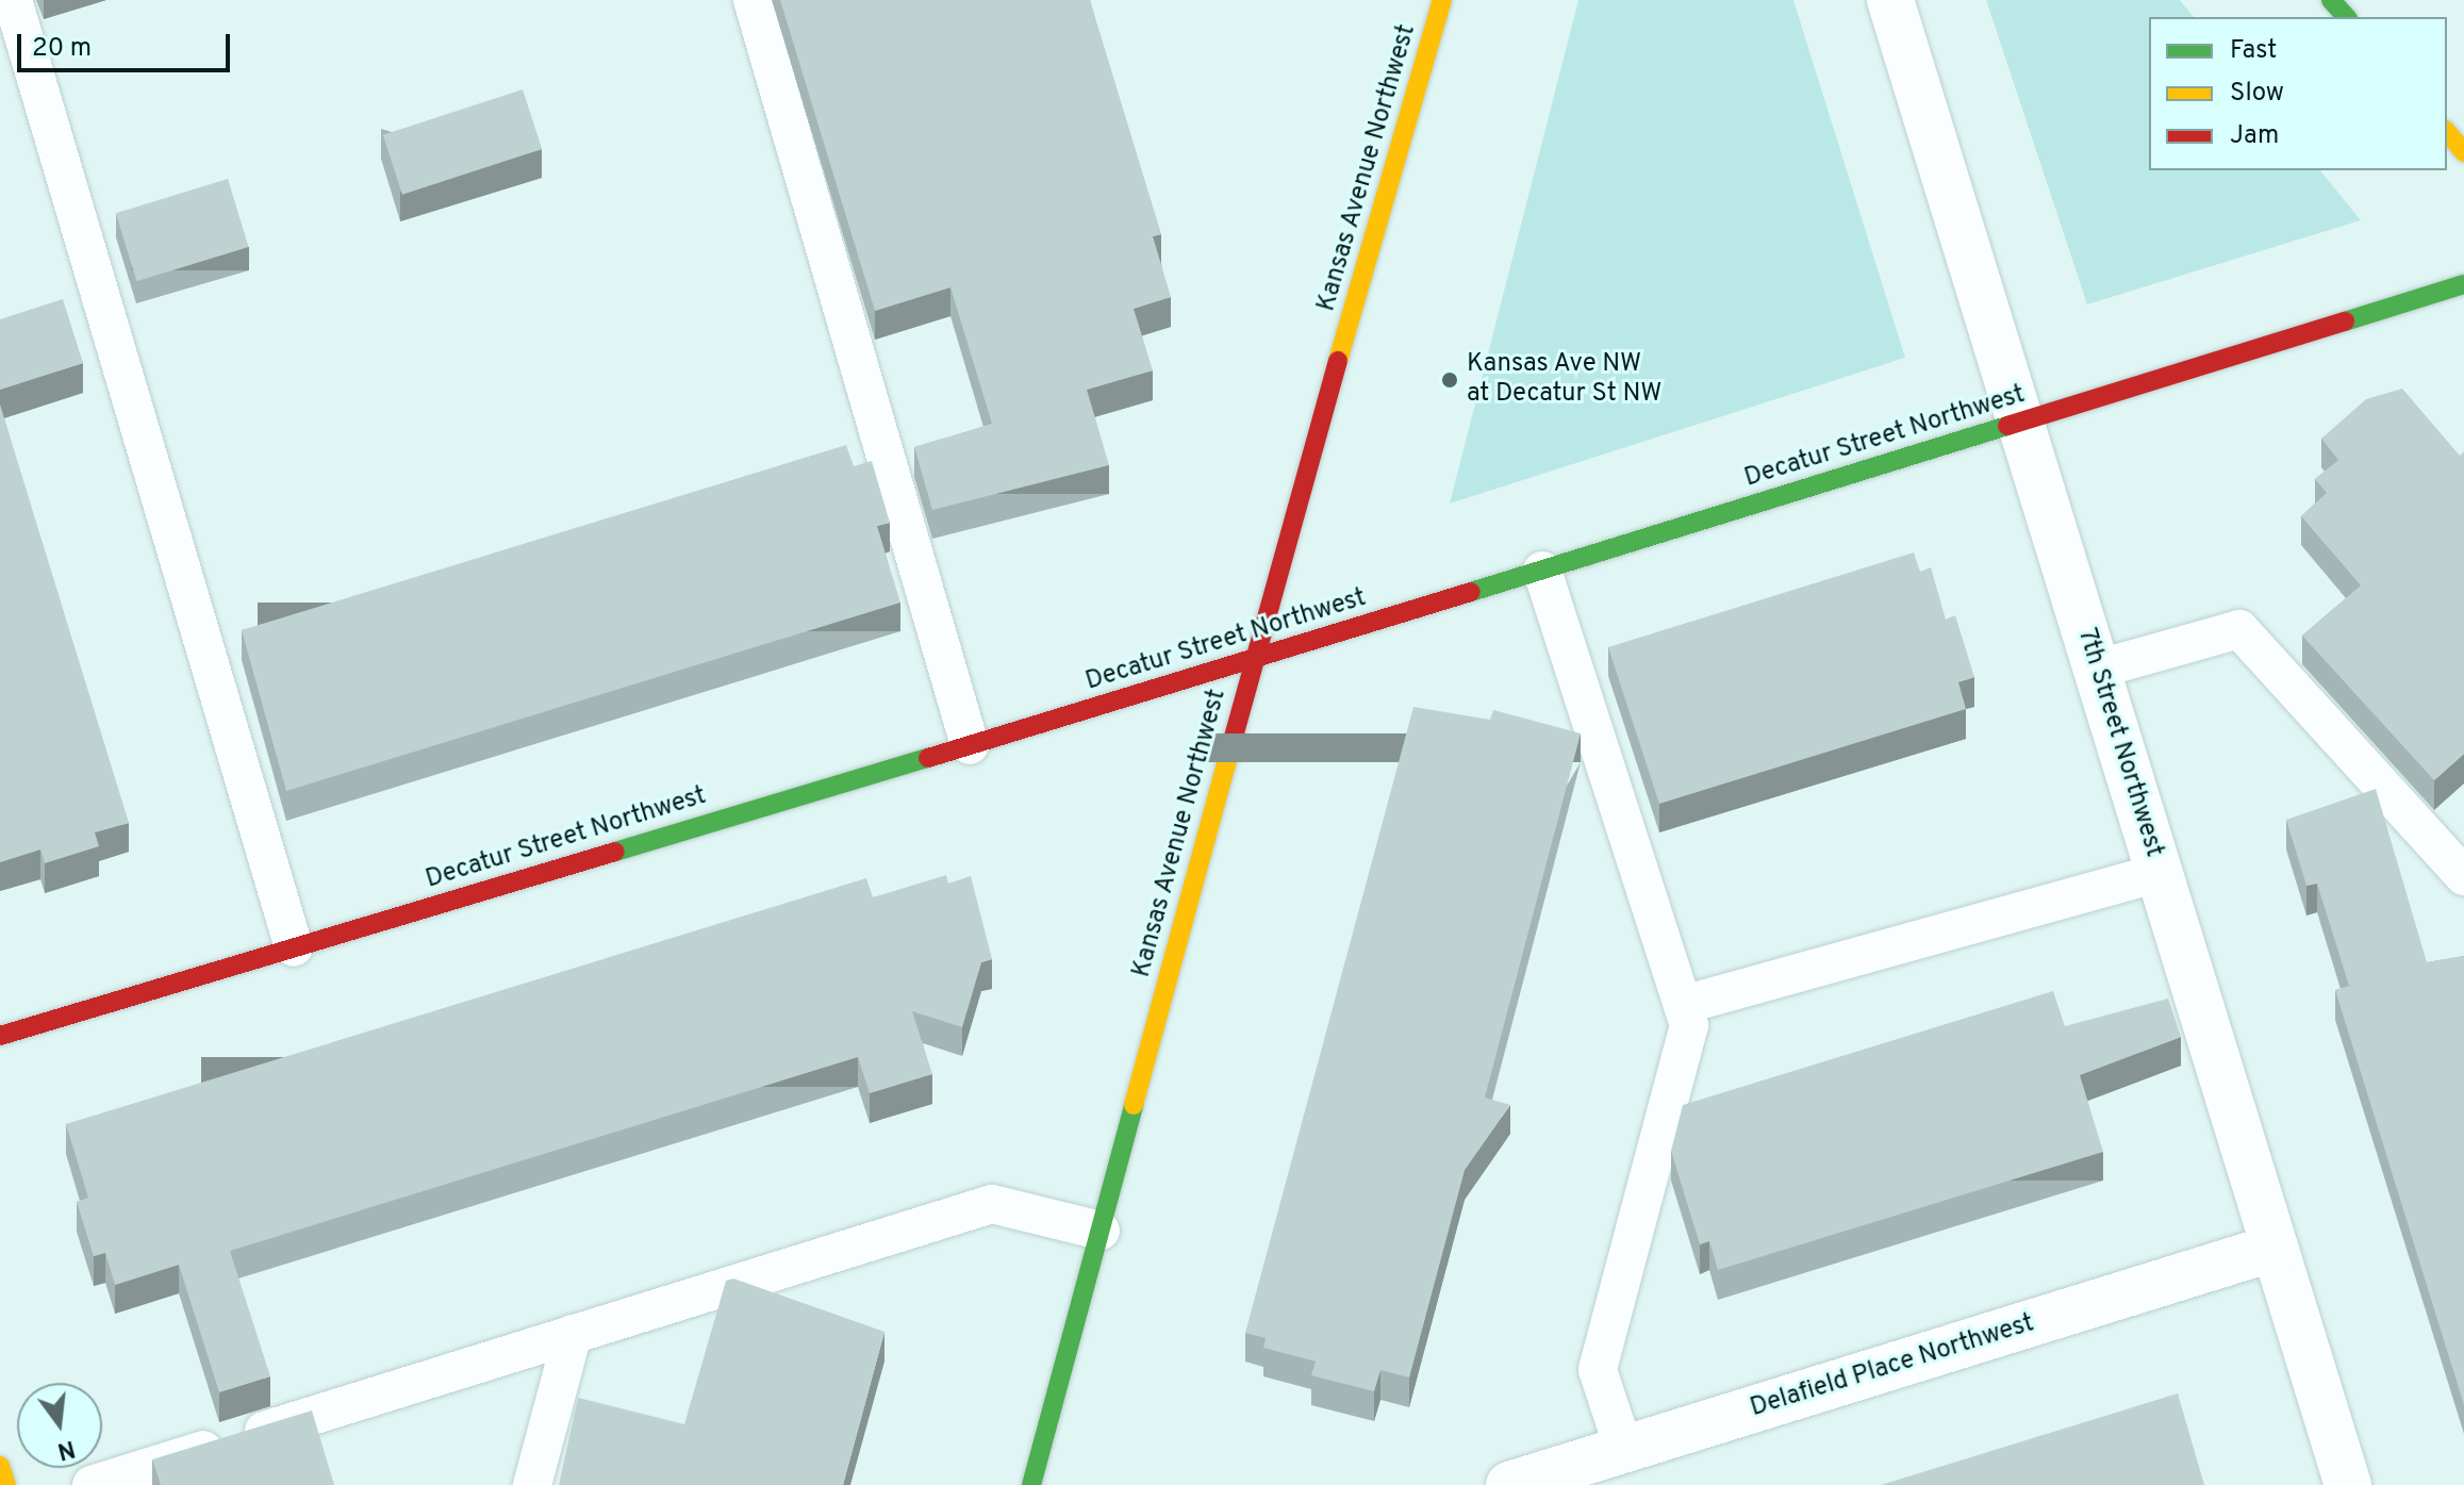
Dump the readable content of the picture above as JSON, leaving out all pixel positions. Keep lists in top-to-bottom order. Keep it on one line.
{"streets":{"street":["Kansas Avenue Northwest","Decatur Street Northwest","7th Street Northwest","Delafield Place Northwest"]},"crossings":[["Kansas Avenue Northwest","Decatur Street Northwest"],["Decatur Street Northwest","7th Street Northwest"],["7th Street Northwest","Delafield Place Northwest"]],"places":["Kansas Ave NW at Decatur St NW"],"legend":["Fast","Slow","Jam"],"scale_bar":"20 m","north":"bottom"}
